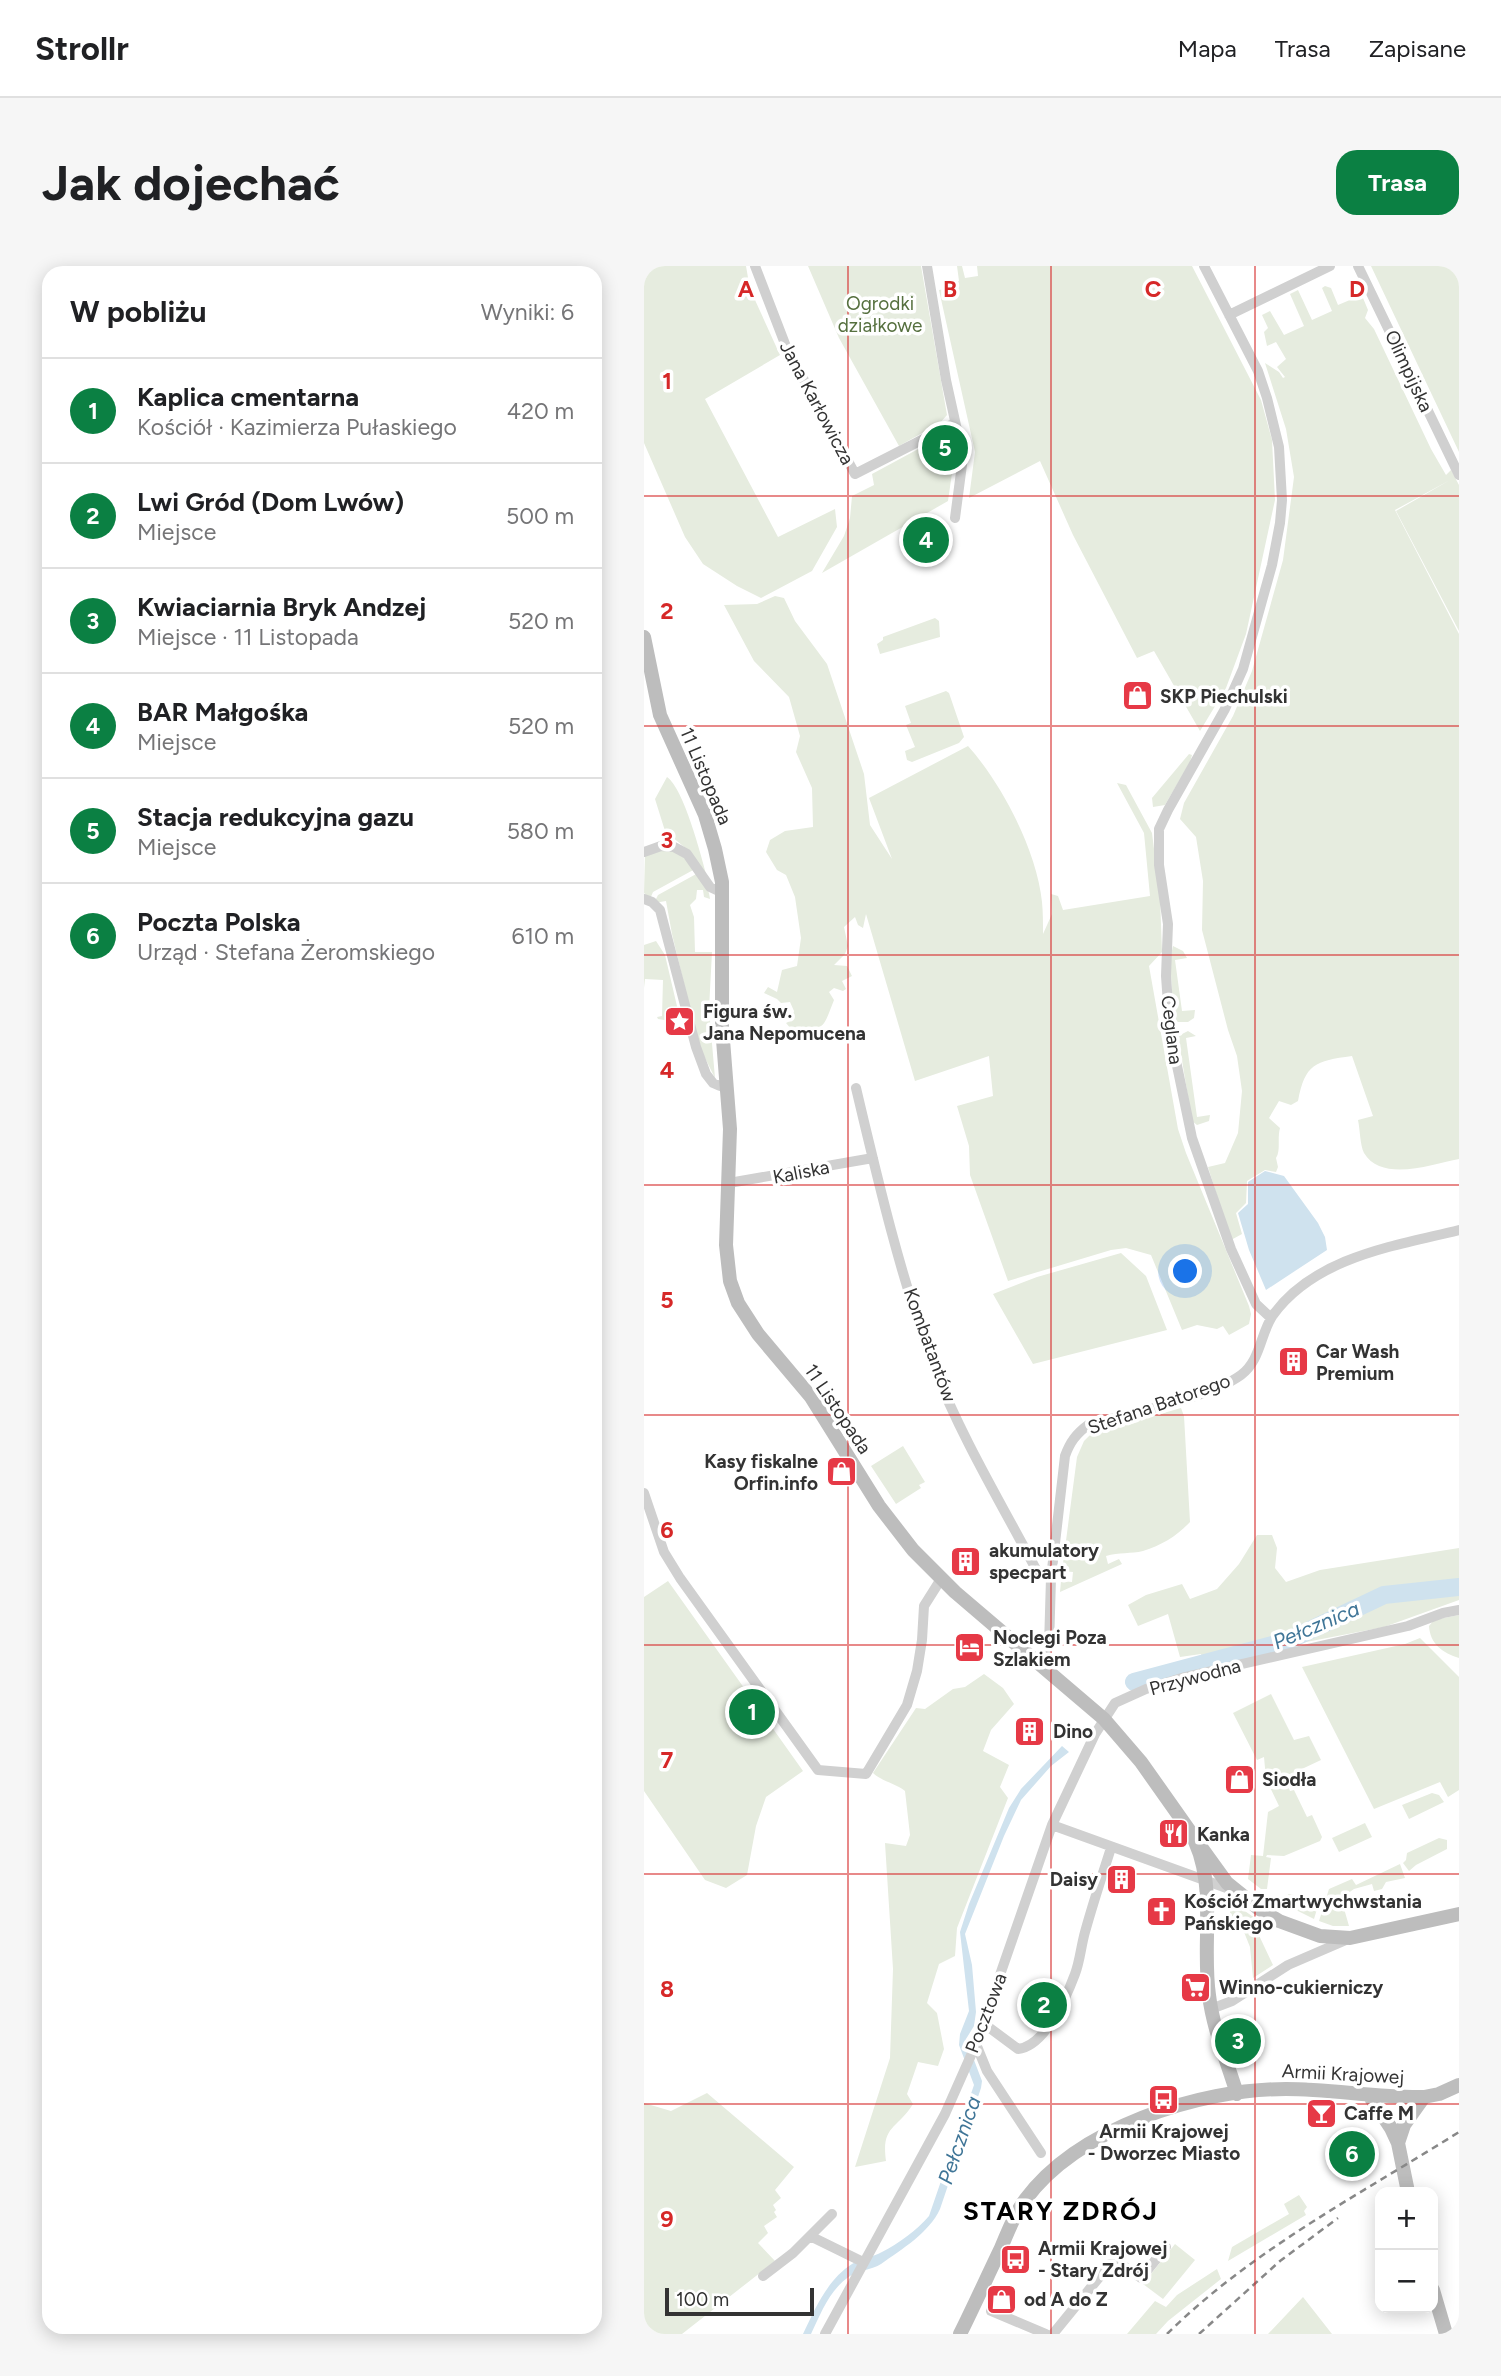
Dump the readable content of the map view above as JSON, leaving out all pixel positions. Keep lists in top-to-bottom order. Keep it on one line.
{"streets":{"main road":["11 Listopada","Armii Krajowej"],"street":["Olimpijska","Jana Karłowicza","Ceglana","Kaliska","Kombatantów","Stefana Batorego","Przywodna","Pocztowa"]},"crossings":[["11 Listopada","Kaliska"],["11 Listopada","Stefana Batorego"],["11 Listopada","Przywodna"],["11 Listopada","Pocztowa"],["11 Listopada","Armii Krajowej"],["Ceglana","Stefana Batorego"],["Kaliska","Kombatantów"],["Kombatantów","Stefana Batorego"],["Przywodna","Pocztowa"]],"districts":["STARY ZDRÓJ"],"water":["Pełcznica"],"parks":["Ogrodki działkowe"],"places":{"shop":["SKP Piechulski","Kasy fiskalne Orfin.info","Siodła","od A do Z"],"place":["Figura św. Jana Nepomucena"],"building":["Car Wash Premium","akumulatory specpart","Dino","Daisy"],"hotel":["Noclegi Poza Szlakiem"],"restaurant":["Kanka"],"church":["Kościół Zmartwychwstania Pańskiego"],"supermarket":["Winno-cukierniczy"],"bus stop":["Armii Krajowej - Dworzec Miasto","Armii Krajowej - Stary Zdrój"],"bar":["Caffe M"]},"scale_bar":"100 m","page":{"header":"Strollr","nav":["Mapa","Trasa","Zapisane"],"buttons":"Trasa","title":"Jak dojechać","heading":["W pobliżu","Wyniki: 6"],"list":[{"mark":"1","name":"Kaplica cmentarna","note":"Kościół · Kazimierza Pułaskiego","value":"420 m"},{"mark":"2","name":"Lwi Gród (Dom Lwów)","note":"Miejsce","value":"500 m"},{"mark":"3","name":"Kwiaciarnia Bryk Andzej","note":"Miejsce · 11 Listopada","value":"520 m"},{"mark":"4","name":"BAR Małgośka","note":"Miejsce","value":"520 m"},{"mark":"5","name":"Stacja redukcyjna gazu","note":"Miejsce","value":"580 m"},{"mark":"6","name":"Poczta Polska","note":"Urząd · Stefana Żeromskiego","value":"610 m"}],"pins":["5","4","1","2","3","6"],"map_buttons":["+","−"],"scale":"100 m"},"grid":{"columns":["A","B","C","D"],"rows":["1","2","3","4","5","6","7","8","9"]}}
